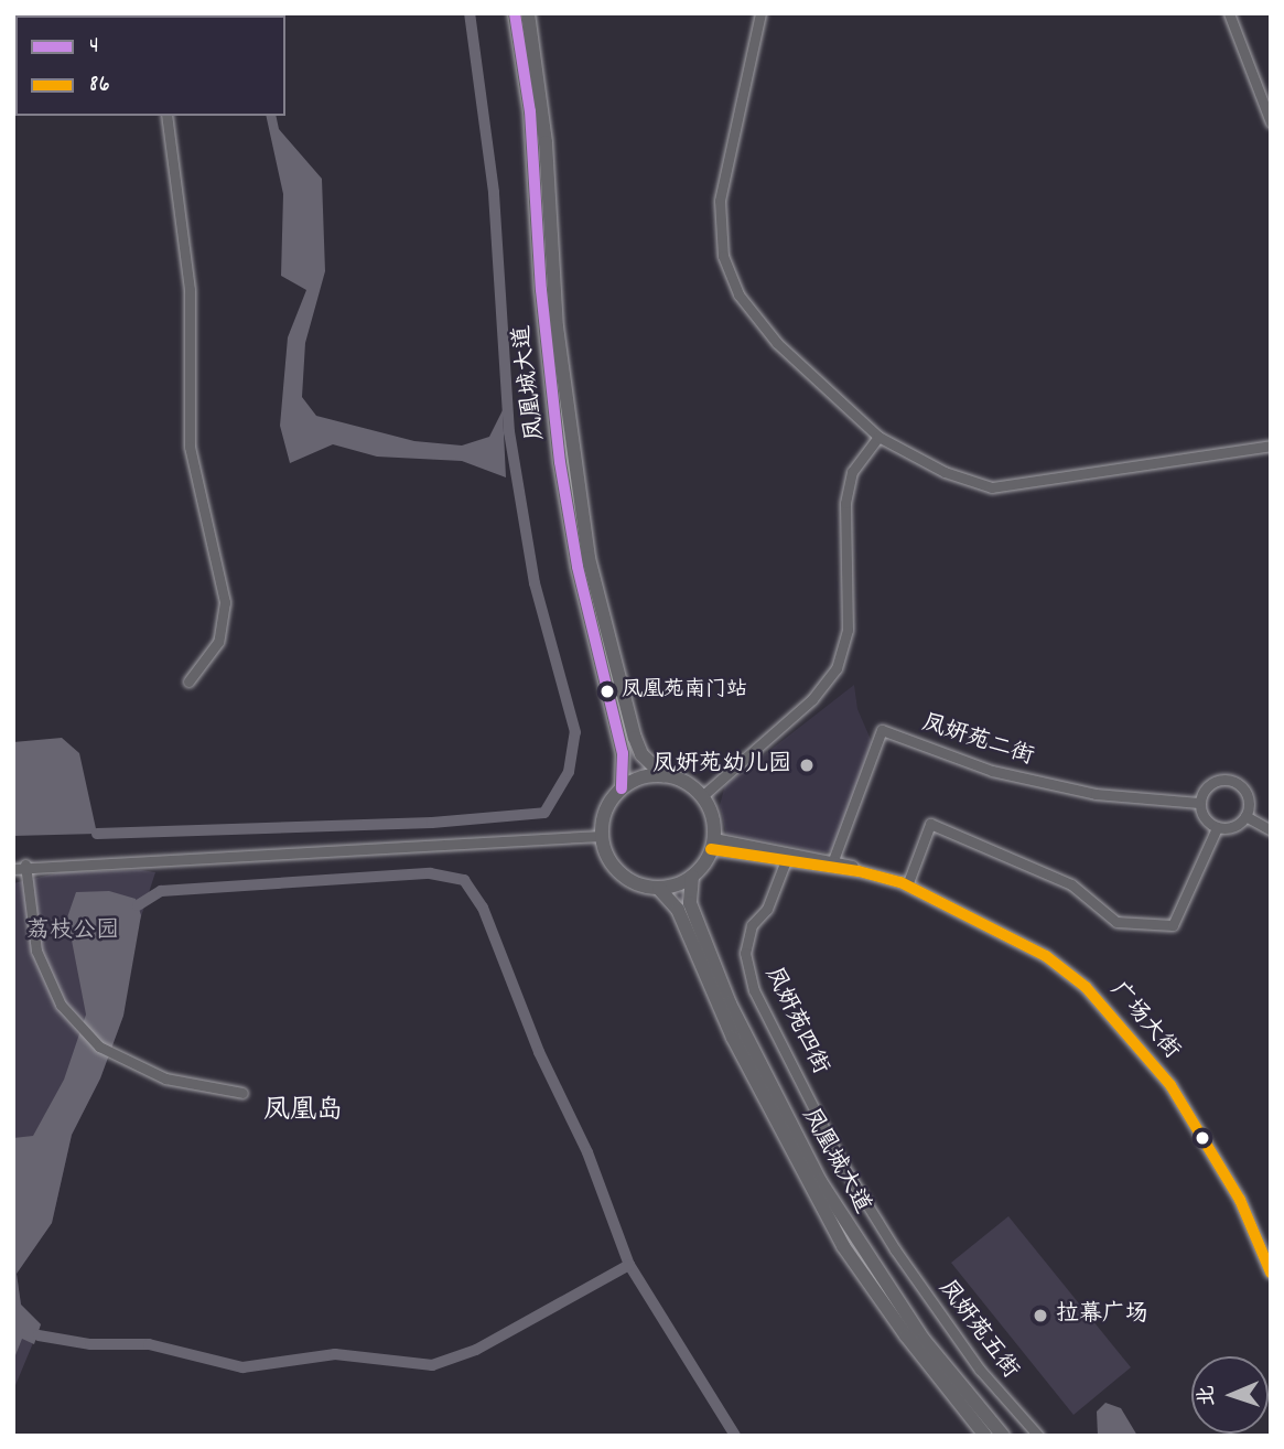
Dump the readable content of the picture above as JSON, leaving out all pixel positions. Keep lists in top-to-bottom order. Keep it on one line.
{"streets":{"main road":["凤凰城大道"],"street":["凤妍苑二街","凤妍苑四街","广场大街","凤妍苑五街"]},"crossings":[["凤凰城大道","广场大街"],["凤妍苑二街","广场大街"],["凤妍苑四街","广场大街"],["凤妍苑四街","凤妍苑五街"]],"districts":["凤凰岛"],"parks":["荔枝公园"],"places":["凤凰苑南门站","凤妍苑幼儿园","拉幕广场"],"lines":["transit line 4","transit line 86"],"legend":["4","86"],"north":"left"}
